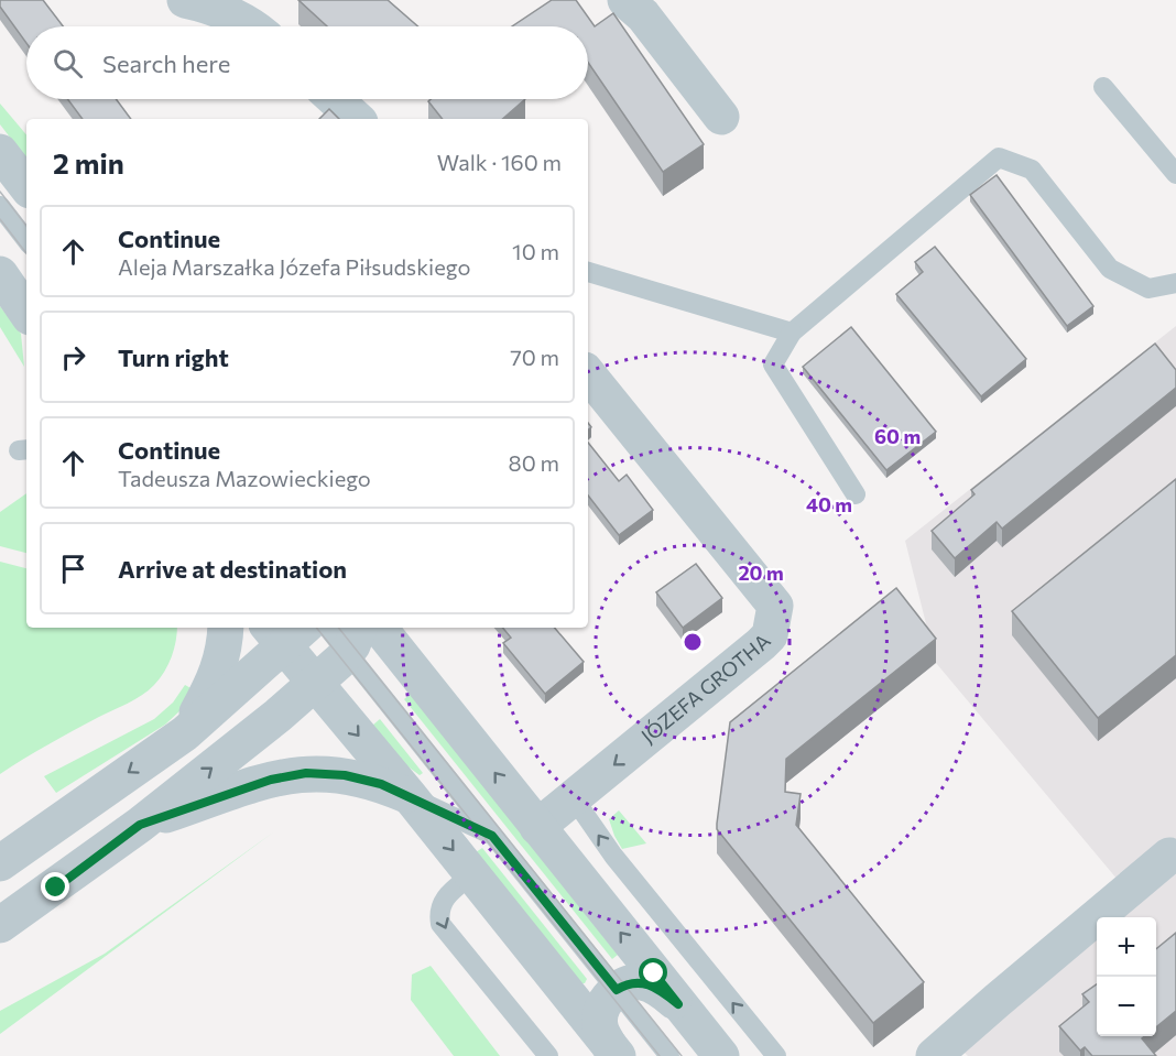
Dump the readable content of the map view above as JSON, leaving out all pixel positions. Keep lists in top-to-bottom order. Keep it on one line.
{"streets":{"street":["JÓZEFA GROTHA"]},"page":{"search":"Search here","heading":["2 min","Walk · 160 m"],"list":[["Continue","Aleja Marszałka Józefa Piłsudskiego","10 m"],["Turn right","70 m"],["Continue","Tadeusza Mazowieckiego","80 m"],"Arrive at destination"],"map_buttons":["+","−"]},"rings":["60 m","40 m","20 m"]}
